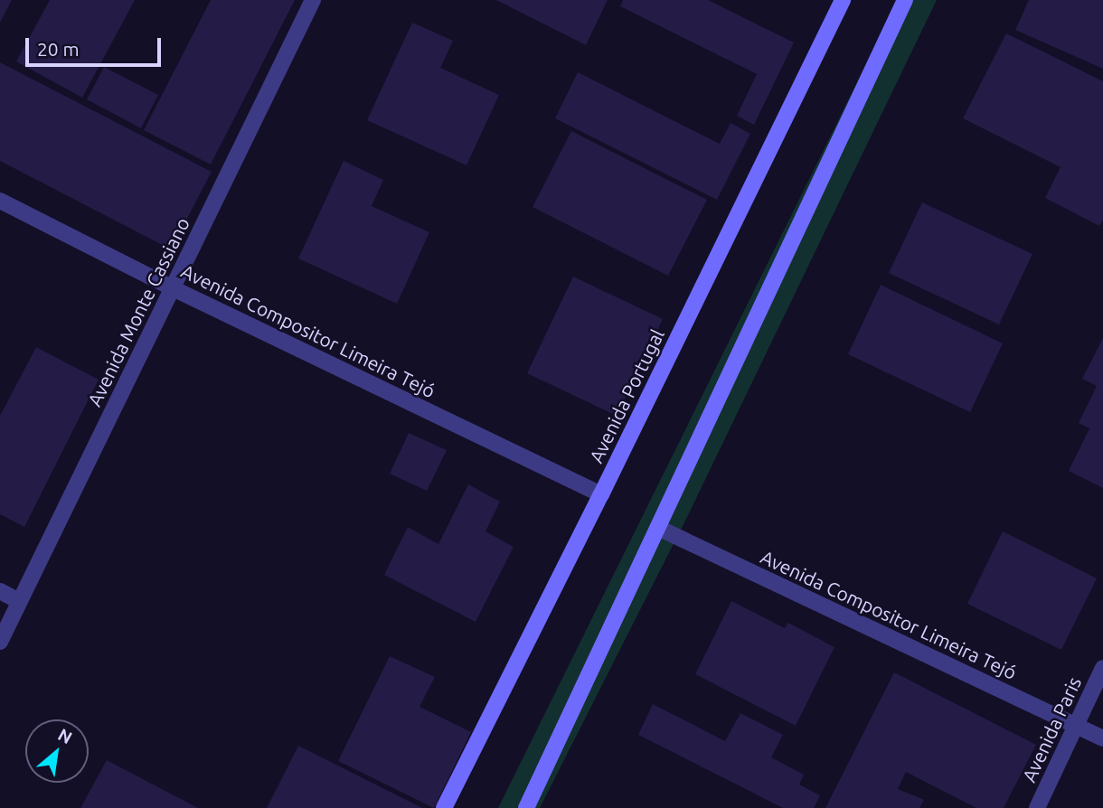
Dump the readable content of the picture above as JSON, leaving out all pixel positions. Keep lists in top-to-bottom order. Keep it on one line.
{"streets":{"street":["Avenida Monte Cassiano","Avenida Compositor Limeira Tejó","Avenida Portugal","Avenida Paris"]},"crossings":[["Avenida Monte Cassiano","Avenida Compositor Limeira Tejó"],["Avenida Compositor Limeira Tejó","Avenida Portugal"],["Avenida Compositor Limeira Tejó","Avenida Paris"]],"scale_bar":"20 m","north":"top right"}
